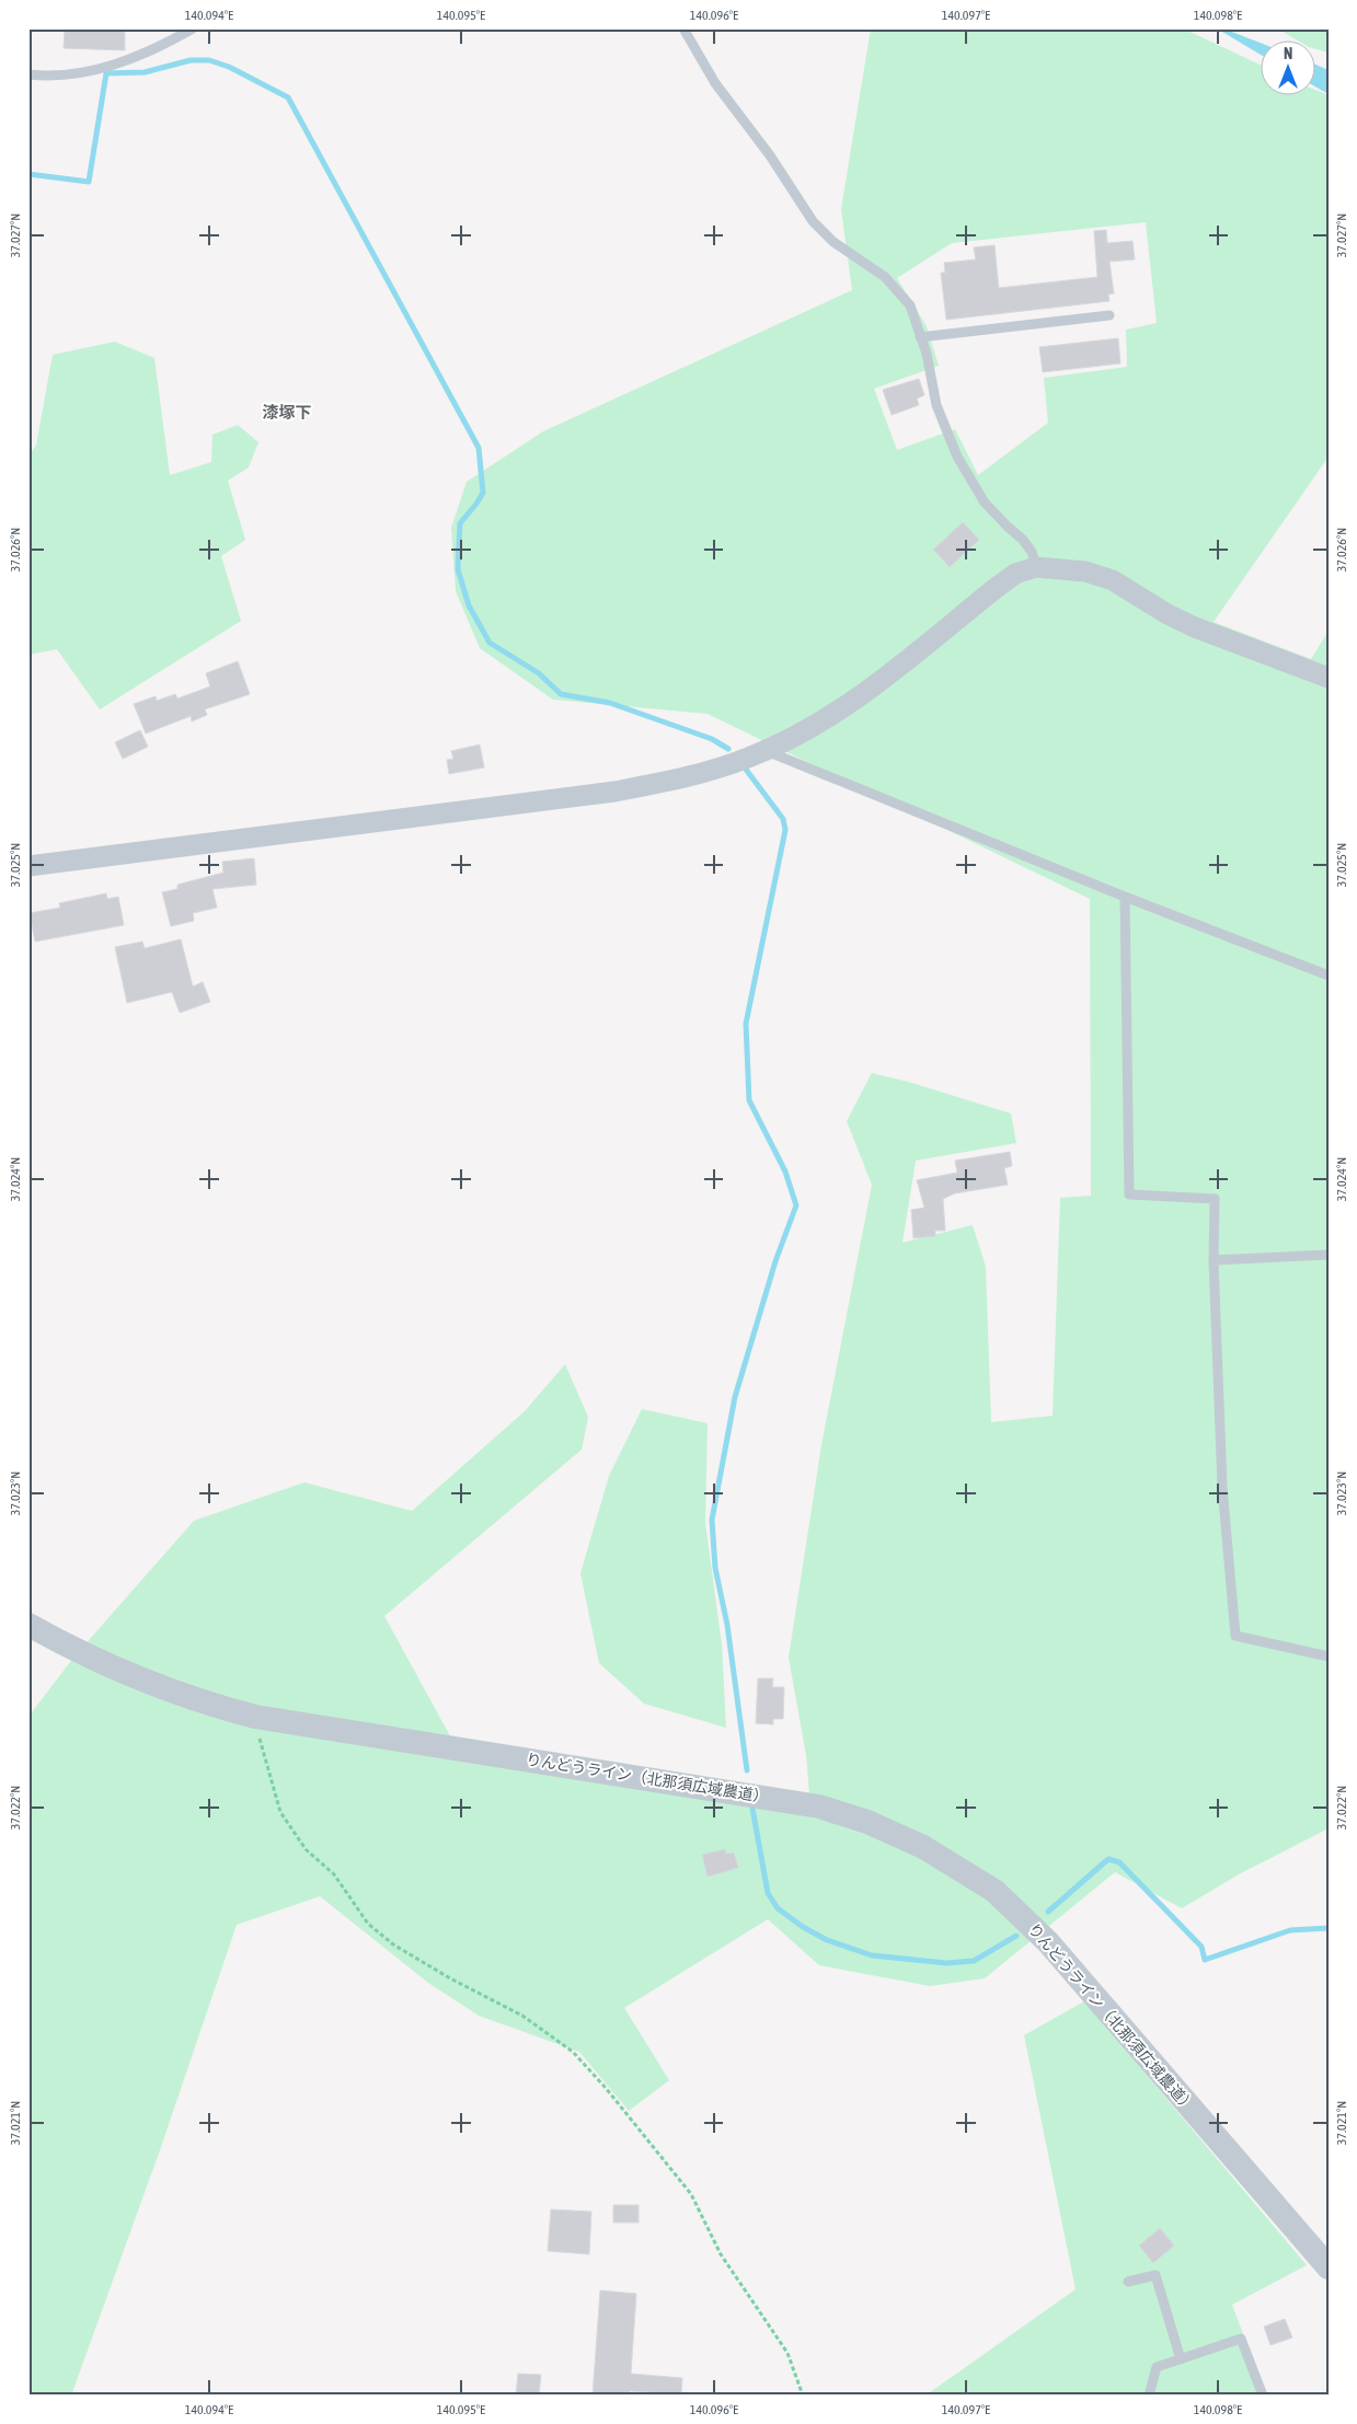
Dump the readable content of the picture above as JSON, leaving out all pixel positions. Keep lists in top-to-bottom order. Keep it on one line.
{"streets":{"street":["りんどうライン（北那須広域農道）"]},"districts":["漆塚下"],"north":"top","coordinates":["140.094°E","140.095°E","140.096°E","140.097°E","140.098°E","37.027°N","37.026°N","37.025°N","37.024°N","37.023°N","37.022°N","37.021°N"]}
